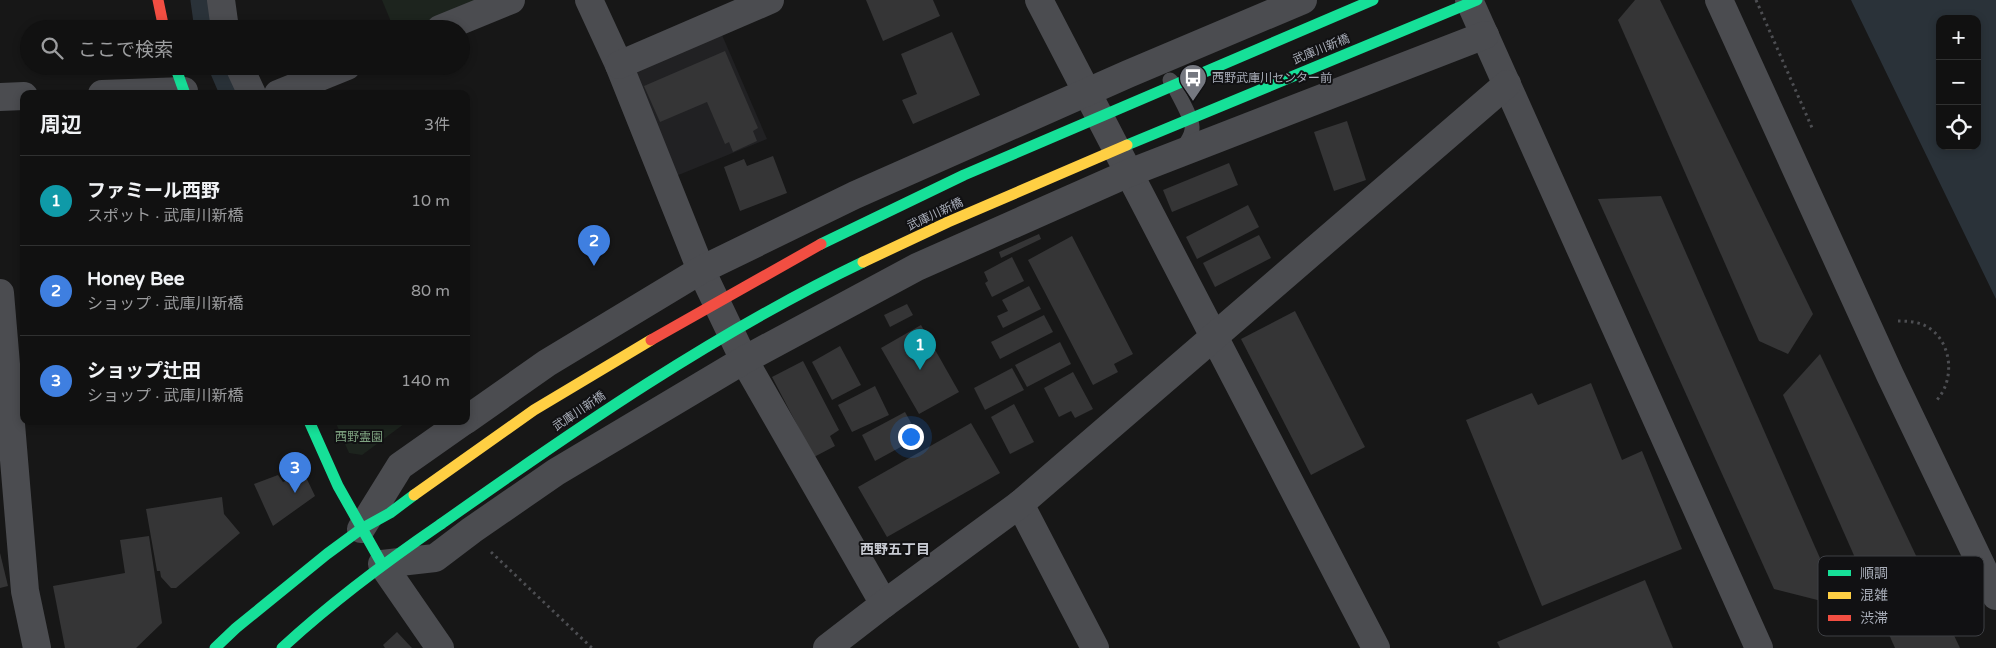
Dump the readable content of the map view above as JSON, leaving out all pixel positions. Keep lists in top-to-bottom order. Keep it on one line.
{"streets":{"street":["武庫川新橋"]},"districts":["西野五丁目"],"parks":["西野霊園"],"places":{"bus stop":["西野武庫川センター前"]},"legend":["順調","混雑","渋滞"],"page":{"map_buttons":["+","−"],"search":"ここで検索","heading":["周辺","3件"],"list":[{"mark":"1","name":"ファミール西野","note":"スポット · 武庫川新橋","value":"10 m"},{"mark":"2","name":"Honey Bee","note":"ショップ · 武庫川新橋","value":"80 m"},{"mark":"3","name":"ショップ辻田","note":"ショップ · 武庫川新橋","value":"140 m"}],"pins":["2","1","3"]}}
